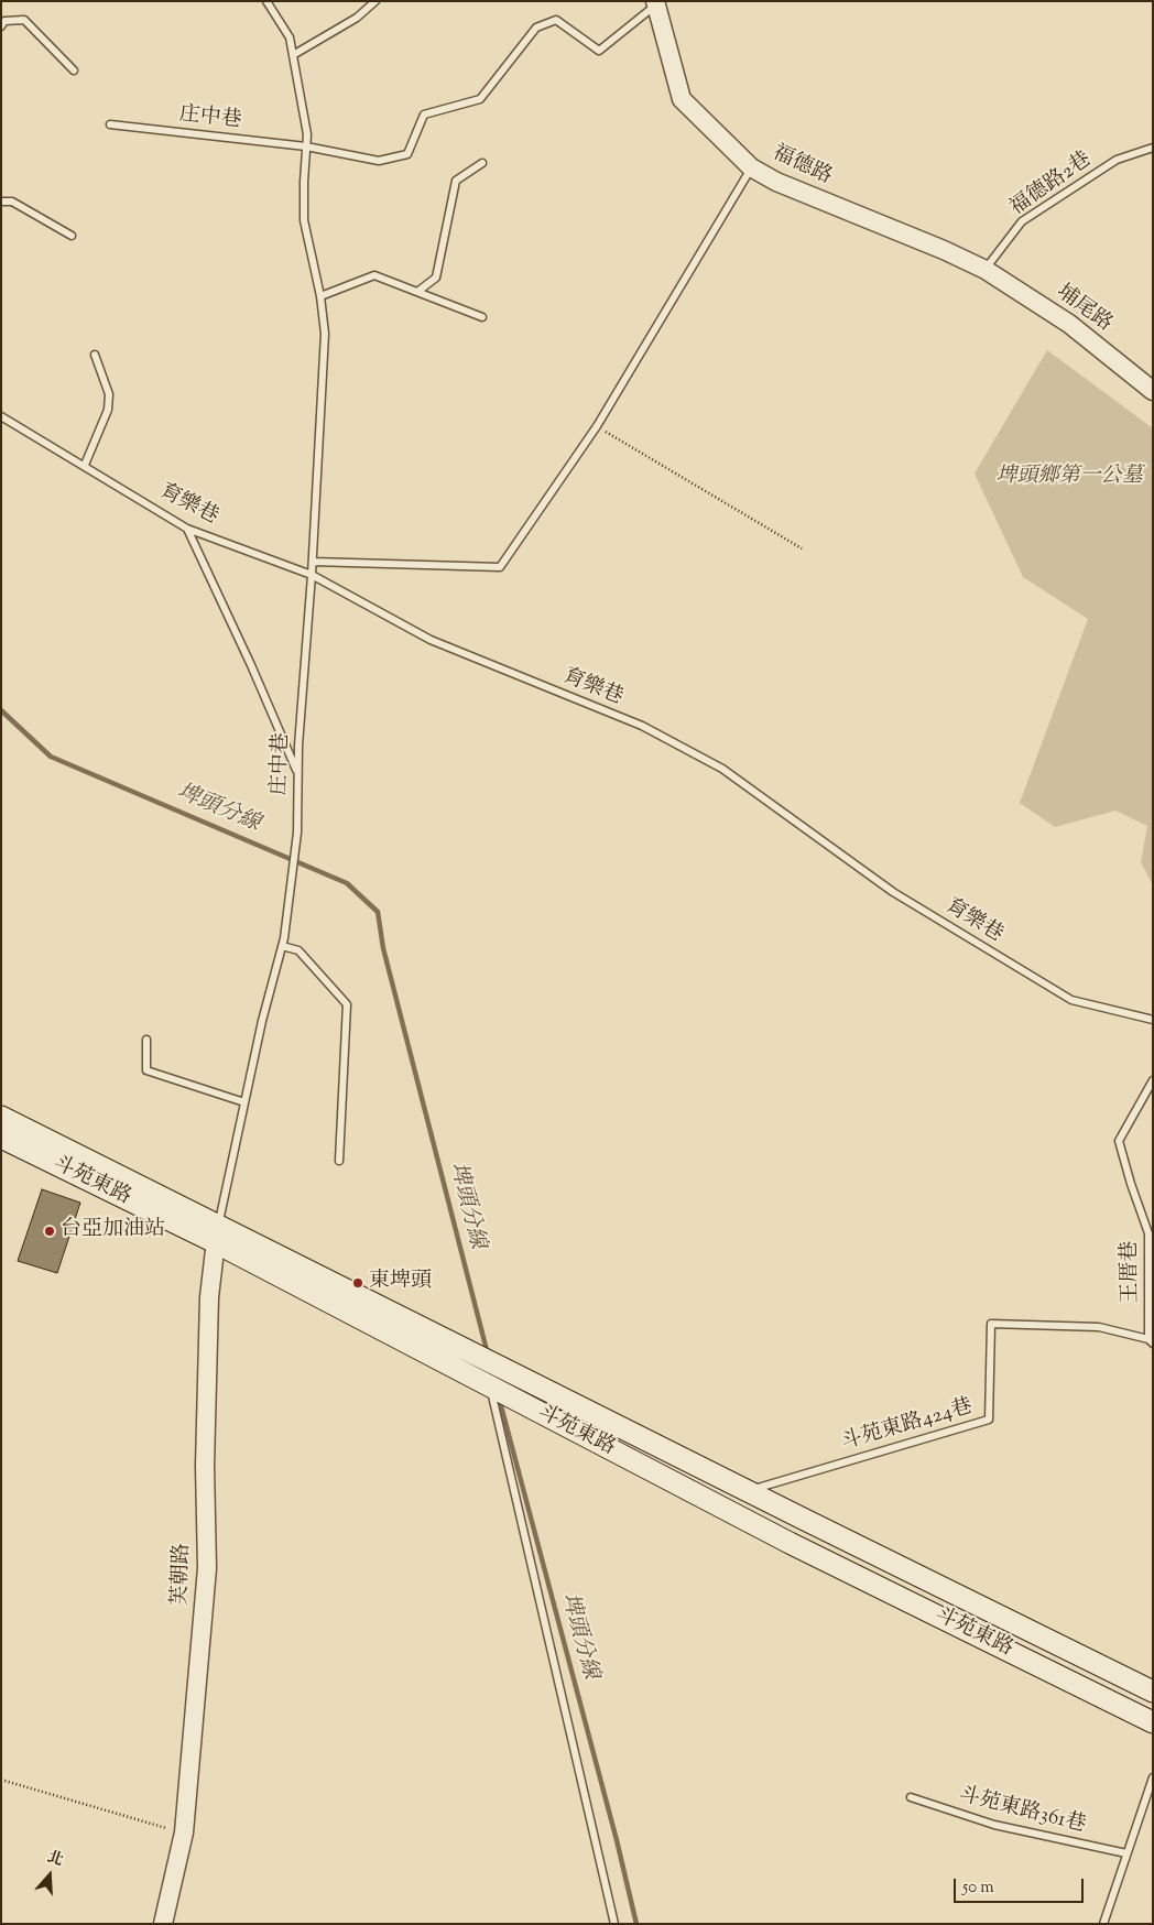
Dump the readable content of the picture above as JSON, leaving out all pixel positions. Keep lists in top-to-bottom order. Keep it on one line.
{"streets":{"main road":["斗苑東路"],"street":["福德路","埔尾路","芙朝路"],"lane":["庄中巷","福德路2巷","育樂巷","王厝巷","斗苑東路424巷","斗苑東路361巷"]},"crossings":[["庄中巷","育樂巷"],["庄中巷","斗苑東路"],["庄中巷","芙朝路"],["福德路","福德路2巷"],["福德路","埔尾路"],["福德路2巷","埔尾路"],["斗苑東路","斗苑東路424巷"],["斗苑東路","芙朝路"],["王厝巷","斗苑東路424巷"]],"water":["埤頭分線"],"parks":["埤頭鄉第一公墓"],"places":["台亞加油站","東埤頭"],"scale_bar":"50 m","north":"top"}
